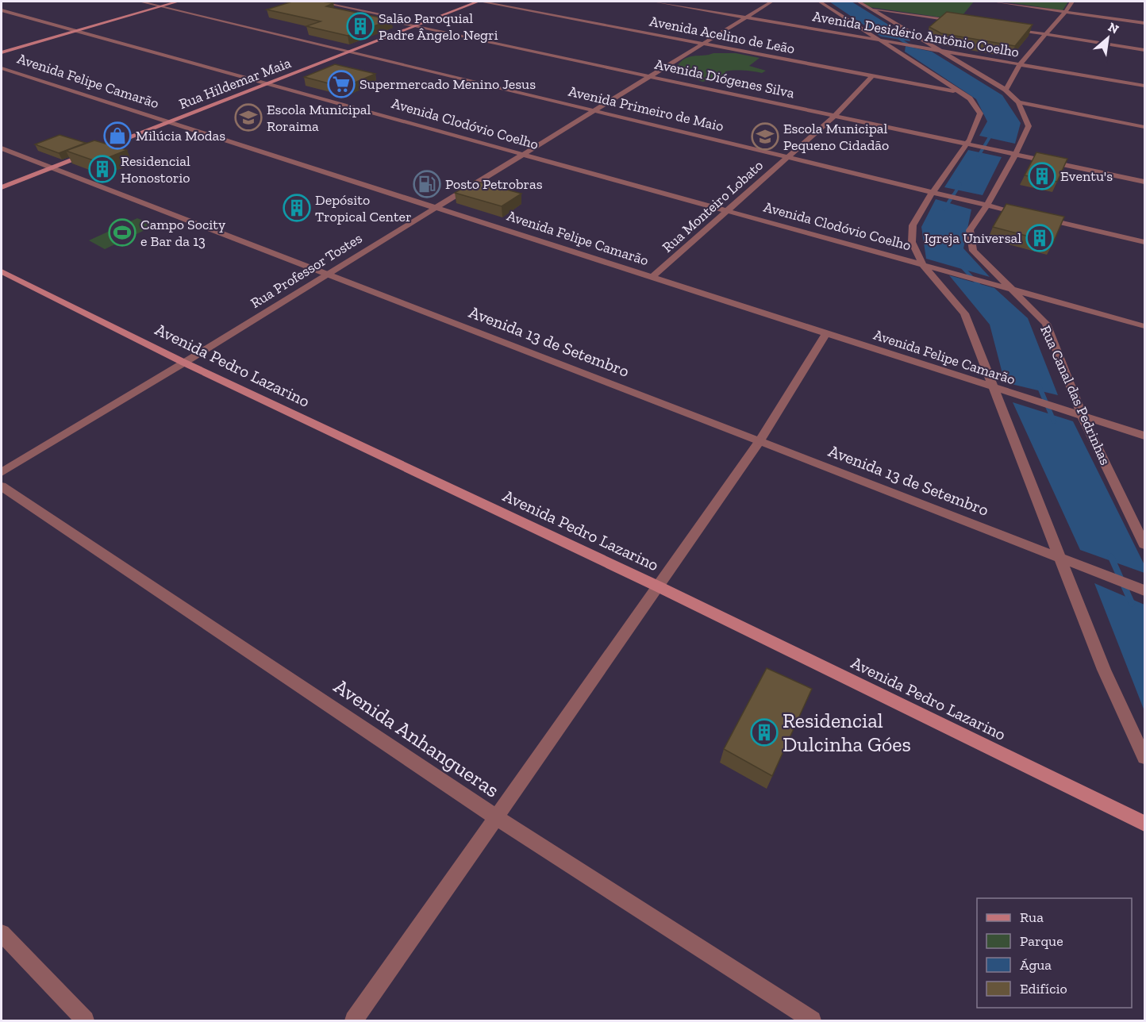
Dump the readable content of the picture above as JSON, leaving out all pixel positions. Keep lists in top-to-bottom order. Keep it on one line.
{"streets":{"main road":["Rua Hildemar Maia","Avenida Pedro Lazarino"],"street":["Avenida Desidério Antônio Coelho","Avenida Acelino de Leão","Avenida Diógenes Silva","Avenida Felipe Camarão","Avenida Primeiro de Maio","Avenida Clodóvio Coelho","Rua Monteiro Lobato","Rua Professor Tostes","Avenida 13 de Setembro","Rua Canal das Pedrinhas","Avenida Anhangueras"]},"crossings":[["Avenida Desidério Antônio Coelho","Rua Professor Tostes"],["Avenida Desidério Antônio Coelho","Rua Canal das Pedrinhas"],["Avenida Acelino de Leão","Rua Hildemar Maia"],["Avenida Acelino de Leão","Rua Monteiro Lobato"],["Avenida Acelino de Leão","Rua Professor Tostes"],["Avenida Diógenes Silva","Rua Hildemar Maia"],["Avenida Diógenes Silva","Rua Monteiro Lobato"],["Avenida Diógenes Silva","Rua Professor Tostes"],["Avenida Diógenes Silva","Rua Canal das Pedrinhas"],["Avenida Felipe Camarão","Rua Hildemar Maia"],["Avenida Felipe Camarão","Rua Monteiro Lobato"],["Avenida Felipe Camarão","Rua Professor Tostes"],["Avenida Felipe Camarão","Rua Canal das Pedrinhas"],["Rua Hildemar Maia","Avenida Primeiro de Maio"],["Rua Hildemar Maia","Avenida Clodóvio Coelho"],["Rua Hildemar Maia","Avenida 13 de Setembro"],["Avenida Primeiro de Maio","Rua Monteiro Lobato"],["Avenida Primeiro de Maio","Rua Professor Tostes"],["Avenida Primeiro de Maio","Rua Canal das Pedrinhas"],["Avenida Clodóvio Coelho","Rua Monteiro Lobato"],["Avenida Clodóvio Coelho","Rua Professor Tostes"],["Avenida Clodóvio Coelho","Rua Canal das Pedrinhas"],["Rua Professor Tostes","Avenida 13 de Setembro"],["Rua Professor Tostes","Avenida Pedro Lazarino"]],"places":{"building":["Salão Paroquial Padre Ângelo Negri","Residencial Honostorio","Eventu's","Depósito Tropical Center","Igreja Universal","Residencial Dulcinha Góes"],"supermarket":["Supermercado Menino Jesus"],"school or university":["Escola Municipal Roraima","Escola Municipal Pequeno Cidadão"],"shop":["Milúcia Modas"],"fuel station":["Posto Petrobras"],"sports":["Campo Socity e Bar da 13"]},"legend":["Rua","Parque","Água","Edifício"],"north":"top right"}
